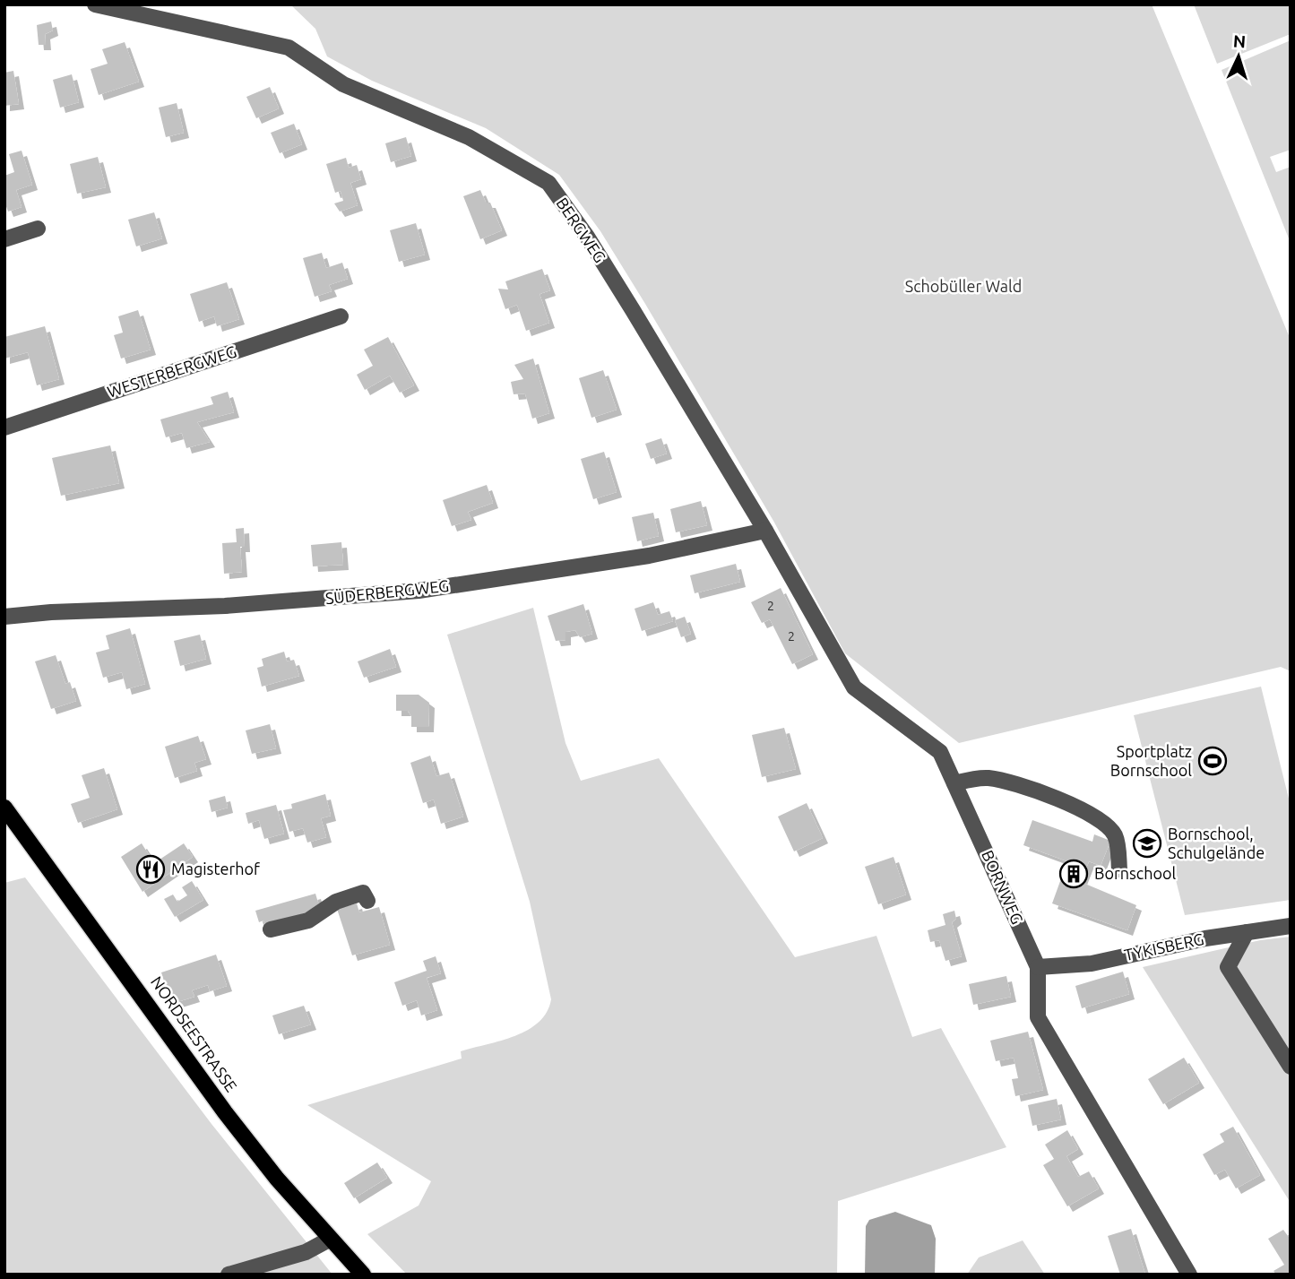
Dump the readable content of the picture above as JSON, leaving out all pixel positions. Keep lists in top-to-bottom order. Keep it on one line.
{"streets":{"main road":["NORDSEESTRASSE"],"street":["BERGWEG","WESTERBERGWEG","SÜDERBERGWEG","BORNWEG","TYKISBERG"]},"crossings":[["BERGWEG","SÜDERBERGWEG"],["BERGWEG","BORNWEG"],["SÜDERBERGWEG","BORNWEG"],["BORNWEG","TYKISBERG"]],"parks":["Schobüller Wald"],"places":{"sports":["Sportplatz Bornschool"],"school or university":["Bornschool, Schulgelände"],"restaurant":["Magisterhof"],"building":["Bornschool"]},"house_numbers":["2","2"],"north":"top"}
